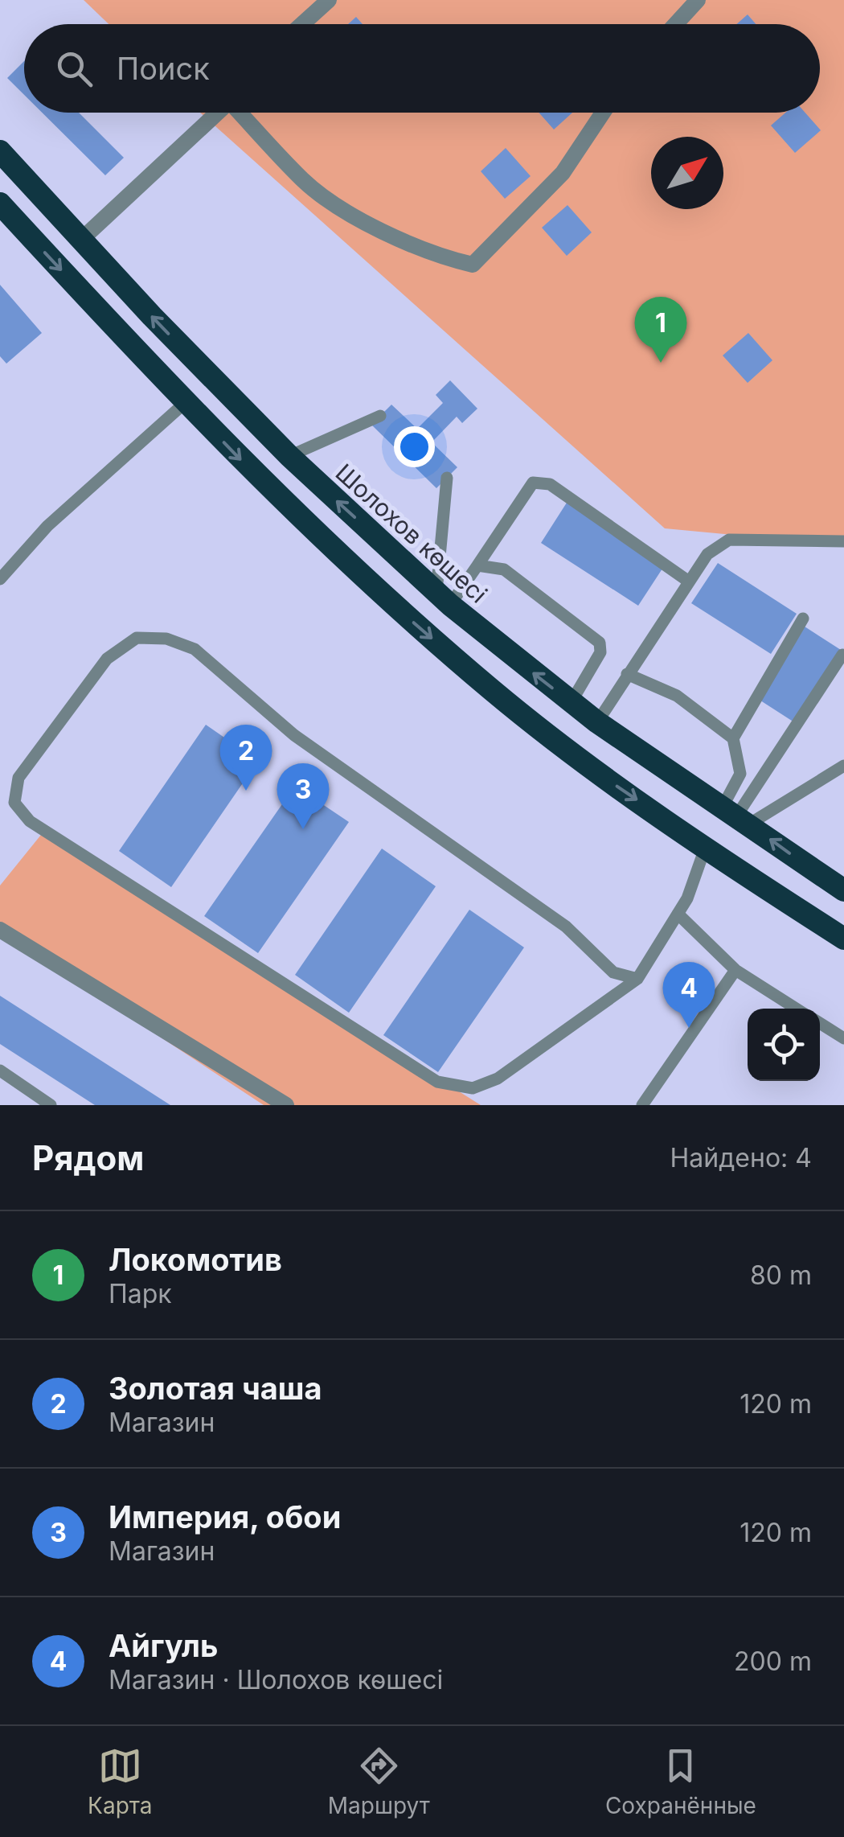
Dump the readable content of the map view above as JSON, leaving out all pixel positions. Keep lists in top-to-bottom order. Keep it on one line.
{"streets":{"highway":["Шолохов көшесі"]},"north":"top right","page":{"search":"Поиск","pins":["1","2","3","4"],"heading":["Рядом","Найдено: 4"],"list":[{"mark":"1","name":"Локомотив","note":"Парк","value":"80 m"},{"mark":"2","name":"Золотая чаша","note":"Магазин","value":"120 m"},{"mark":"3","name":"Империя, обои","note":"Магазин","value":"120 m"},{"mark":"4","name":"Айгуль","note":"Магазин · Шолохов көшесі","value":"200 m"}],"nav":["Карта","Маршрут","Сохранённые"]}}
